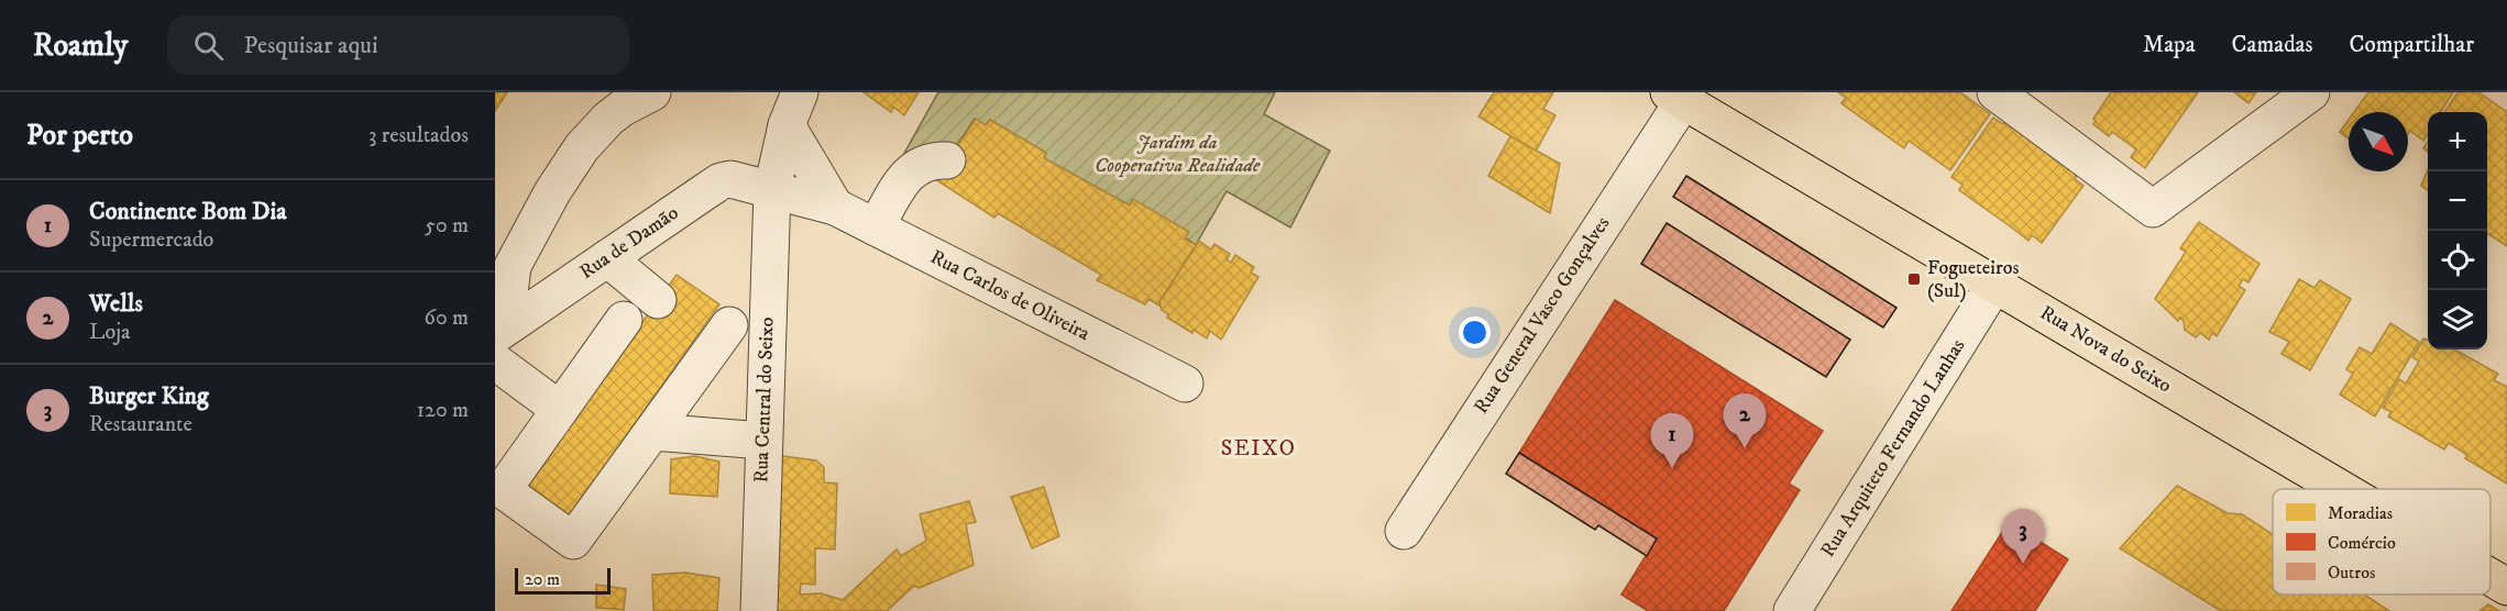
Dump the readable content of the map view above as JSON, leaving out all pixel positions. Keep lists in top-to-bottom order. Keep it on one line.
{"streets":{"main road":["Rua Nova do Seixo"],"street":["Rua de Damão","Rua Carlos de Oliveira","Rua General Vasco Gonçalves","Rua Central do Seixo","Rua Arquiteto Fernando Lanhas"]},"crossings":[["Rua de Damão","Rua Carlos de Oliveira"],["Rua de Damão","Rua Central do Seixo"],["Rua Carlos de Oliveira","Rua Central do Seixo"],["Rua General Vasco Gonçalves","Rua Nova do Seixo"],["Rua Nova do Seixo","Rua Arquiteto Fernando Lanhas"]],"districts":["SEIXO"],"parks":["Jardim da Cooperativa Realidade"],"places":{"transit":["Fogueteiros (Sul)"]},"legend":["Moradias","Comércio","Outros"],"scale_bar":"20 m","north":"bottom right","page":{"header":"Roamly","search":"Pesquisar aqui","nav":["Mapa","Camadas","Compartilhar"],"heading":["Por perto","3 resultados"],"map_buttons":["+","−"],"list":[{"mark":"1","name":"Continente Bom Dia","note":"Supermercado","value":"50 m"},{"mark":"2","name":"Wells","note":"Loja","value":"60 m"},{"mark":"3","name":"Burger King","note":"Restaurante","value":"120 m"}],"pins":["2","1","3"],"scale":"20 m"}}
